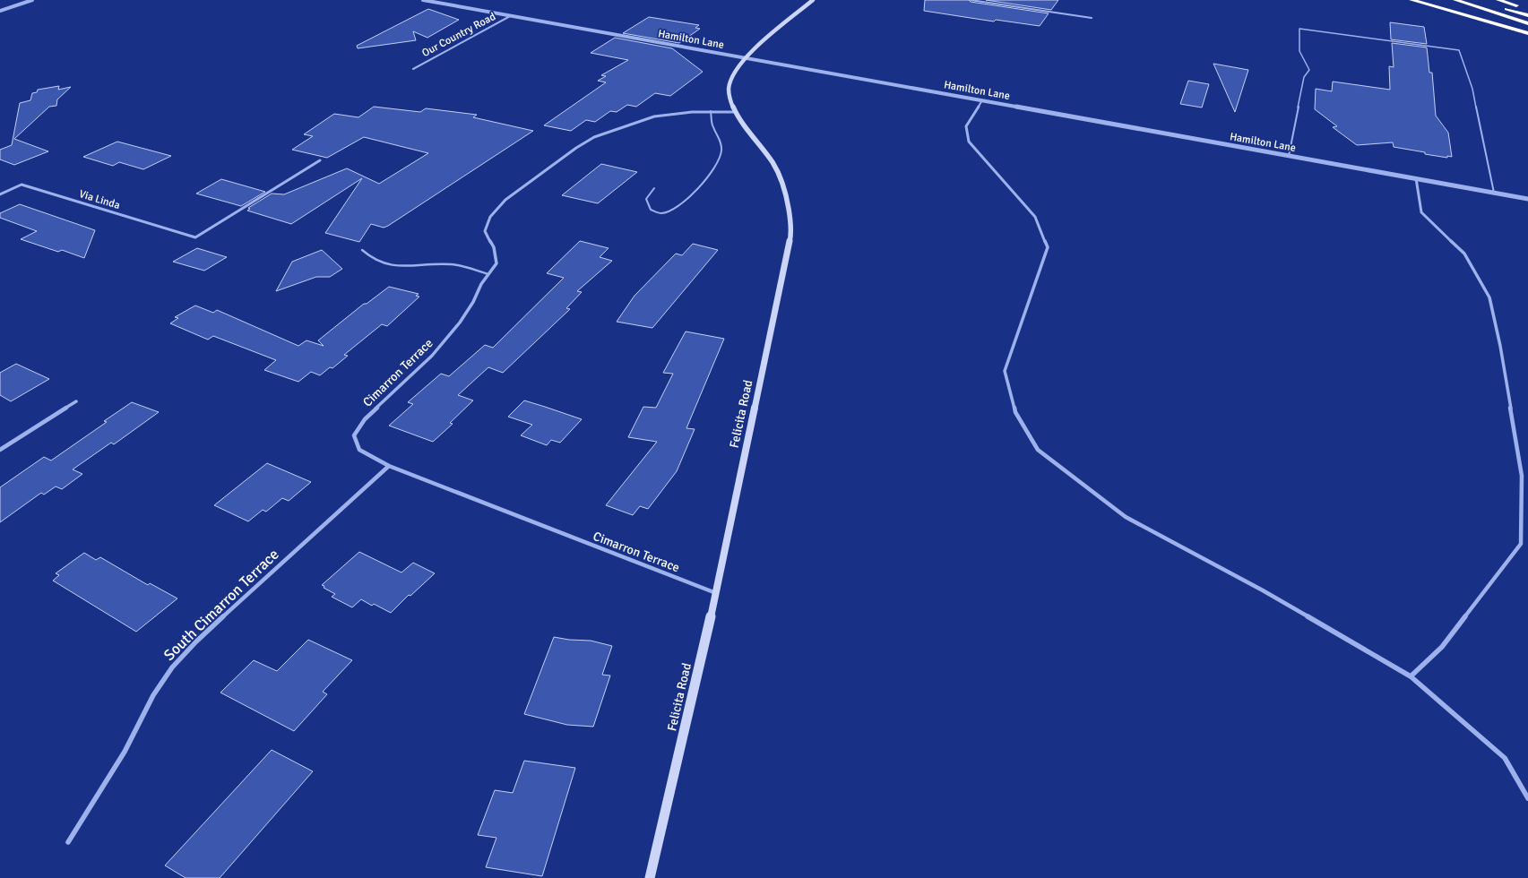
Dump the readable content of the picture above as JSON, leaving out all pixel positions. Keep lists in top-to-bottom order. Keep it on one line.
{"streets":{"main road":["Felicita Road"],"street":["Our Country Road","Hamilton Lane","Via Linda","Cimarron Terrace","South Cimarron Terrace"]},"crossings":[["Our Country Road","Hamilton Lane"],["Hamilton Lane","Felicita Road"],["Cimarron Terrace","Felicita Road"],["Cimarron Terrace","South Cimarron Terrace"]]}
